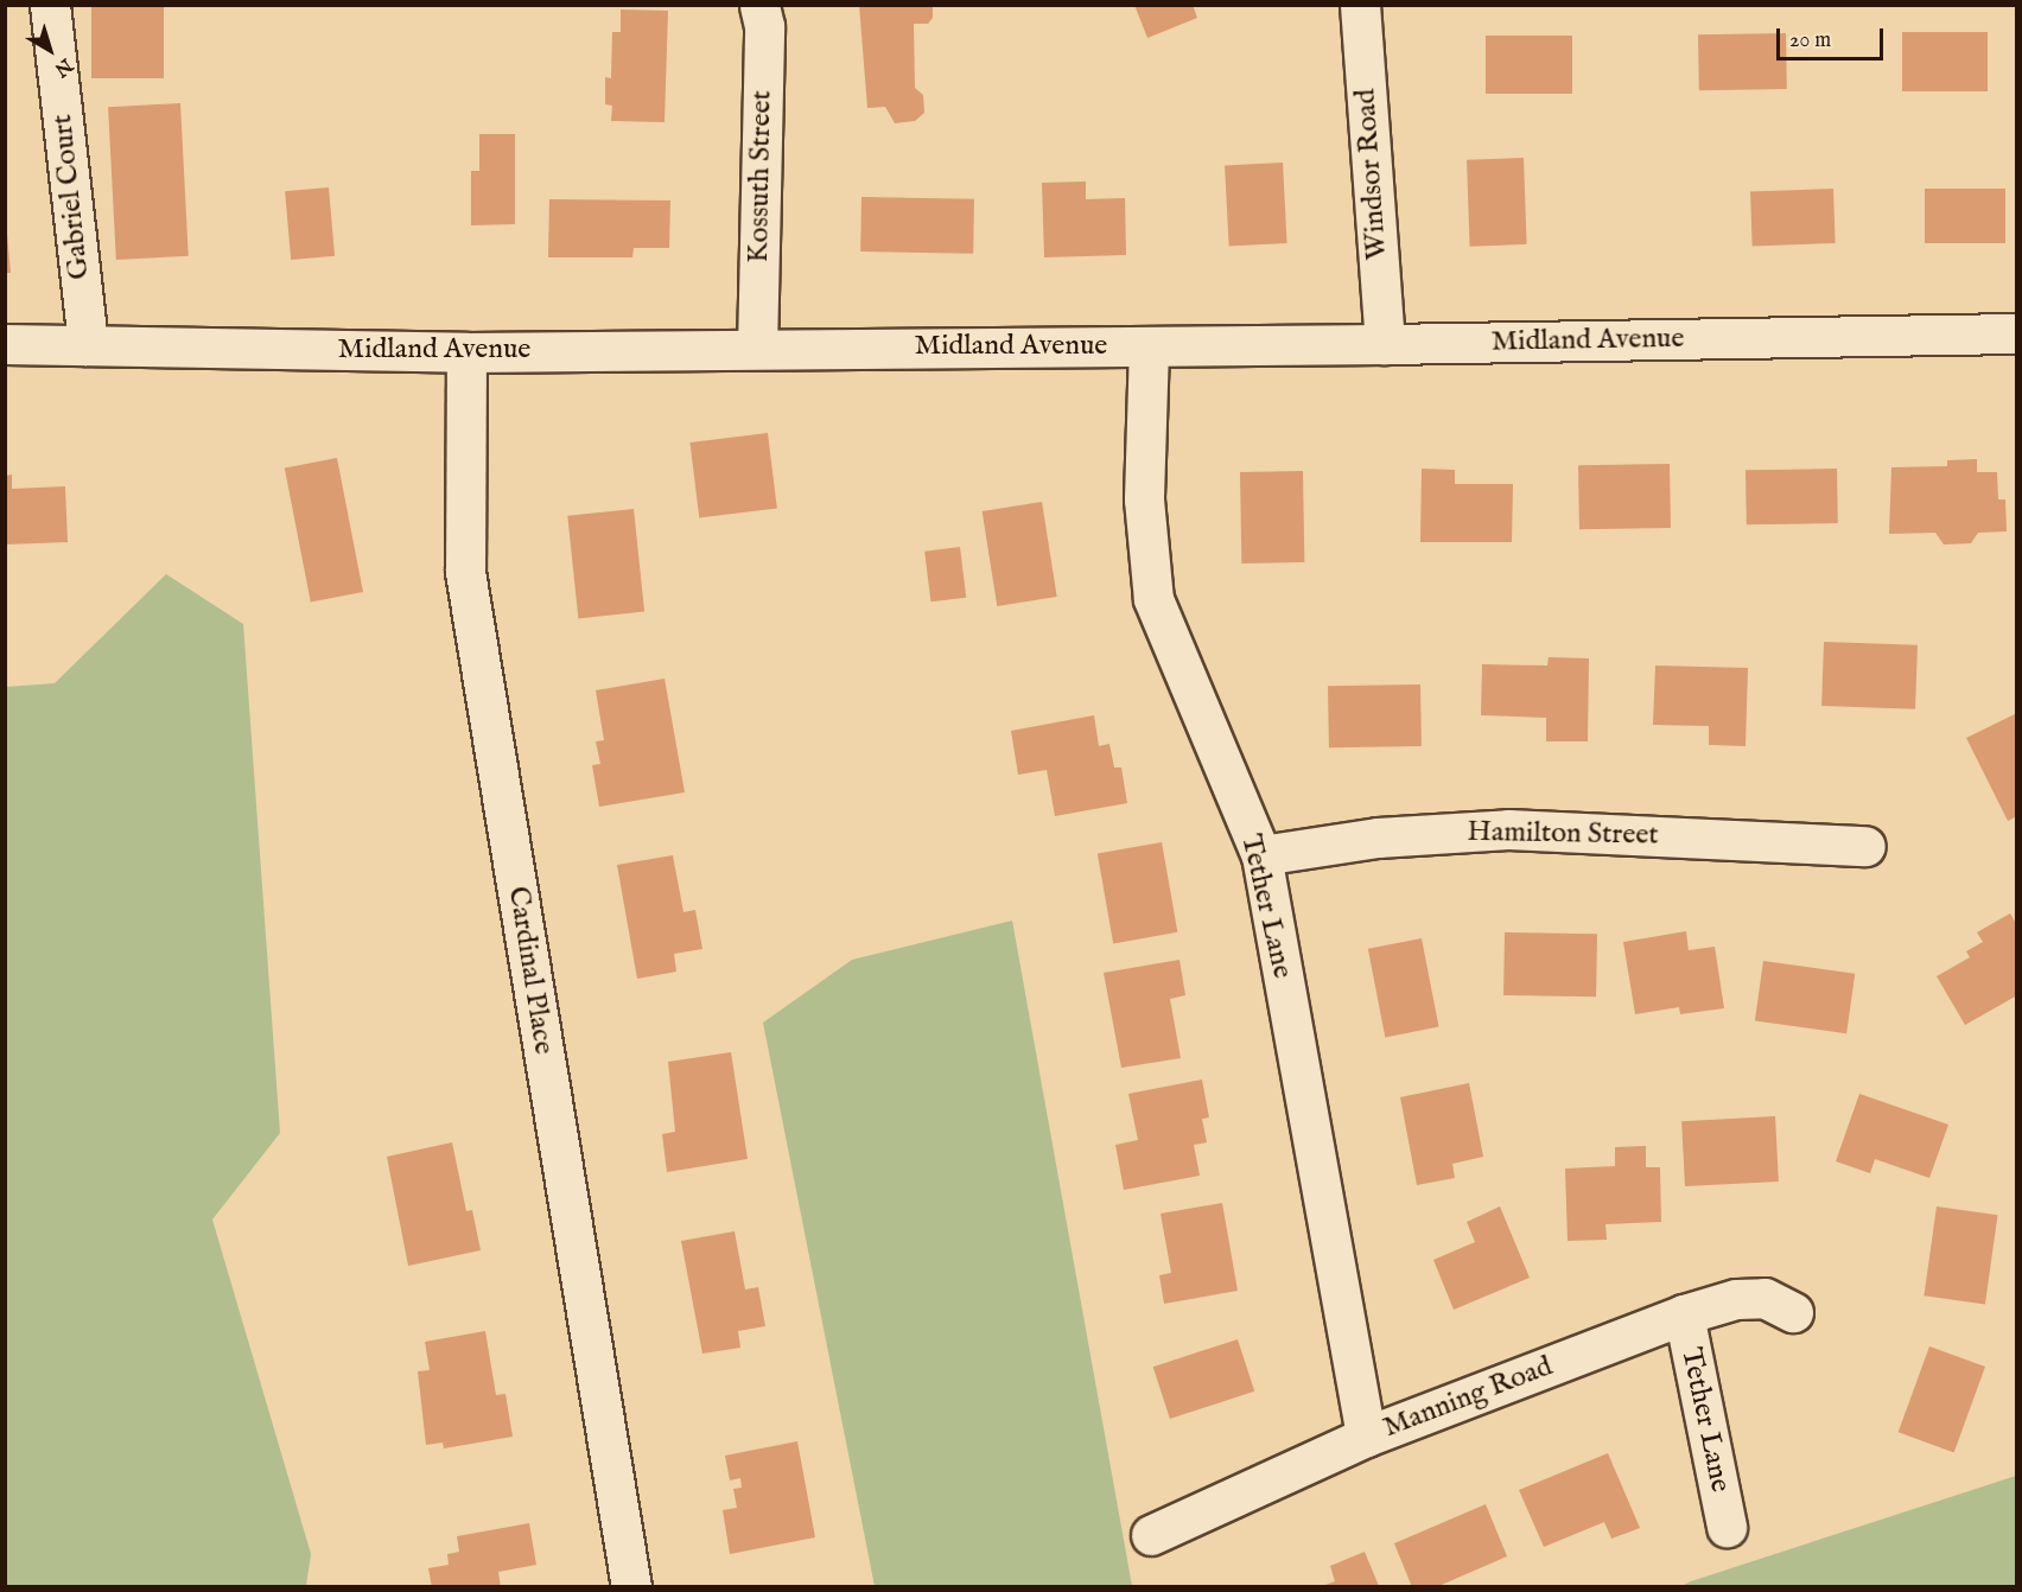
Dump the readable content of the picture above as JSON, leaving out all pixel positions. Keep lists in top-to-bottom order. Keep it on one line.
{"streets":{"street":["Windsor Road","Kossuth Street","Gabriel Court","Midland Avenue","Hamilton Street","Tether Lane","Cardinal Place","Manning Road"]},"crossings":[["Windsor Road","Midland Avenue"],["Kossuth Street","Midland Avenue"],["Gabriel Court","Midland Avenue"],["Midland Avenue","Tether Lane"],["Midland Avenue","Cardinal Place"],["Hamilton Street","Tether Lane"],["Tether Lane","Manning Road"]],"scale_bar":"20 m","north":"bottom right"}
